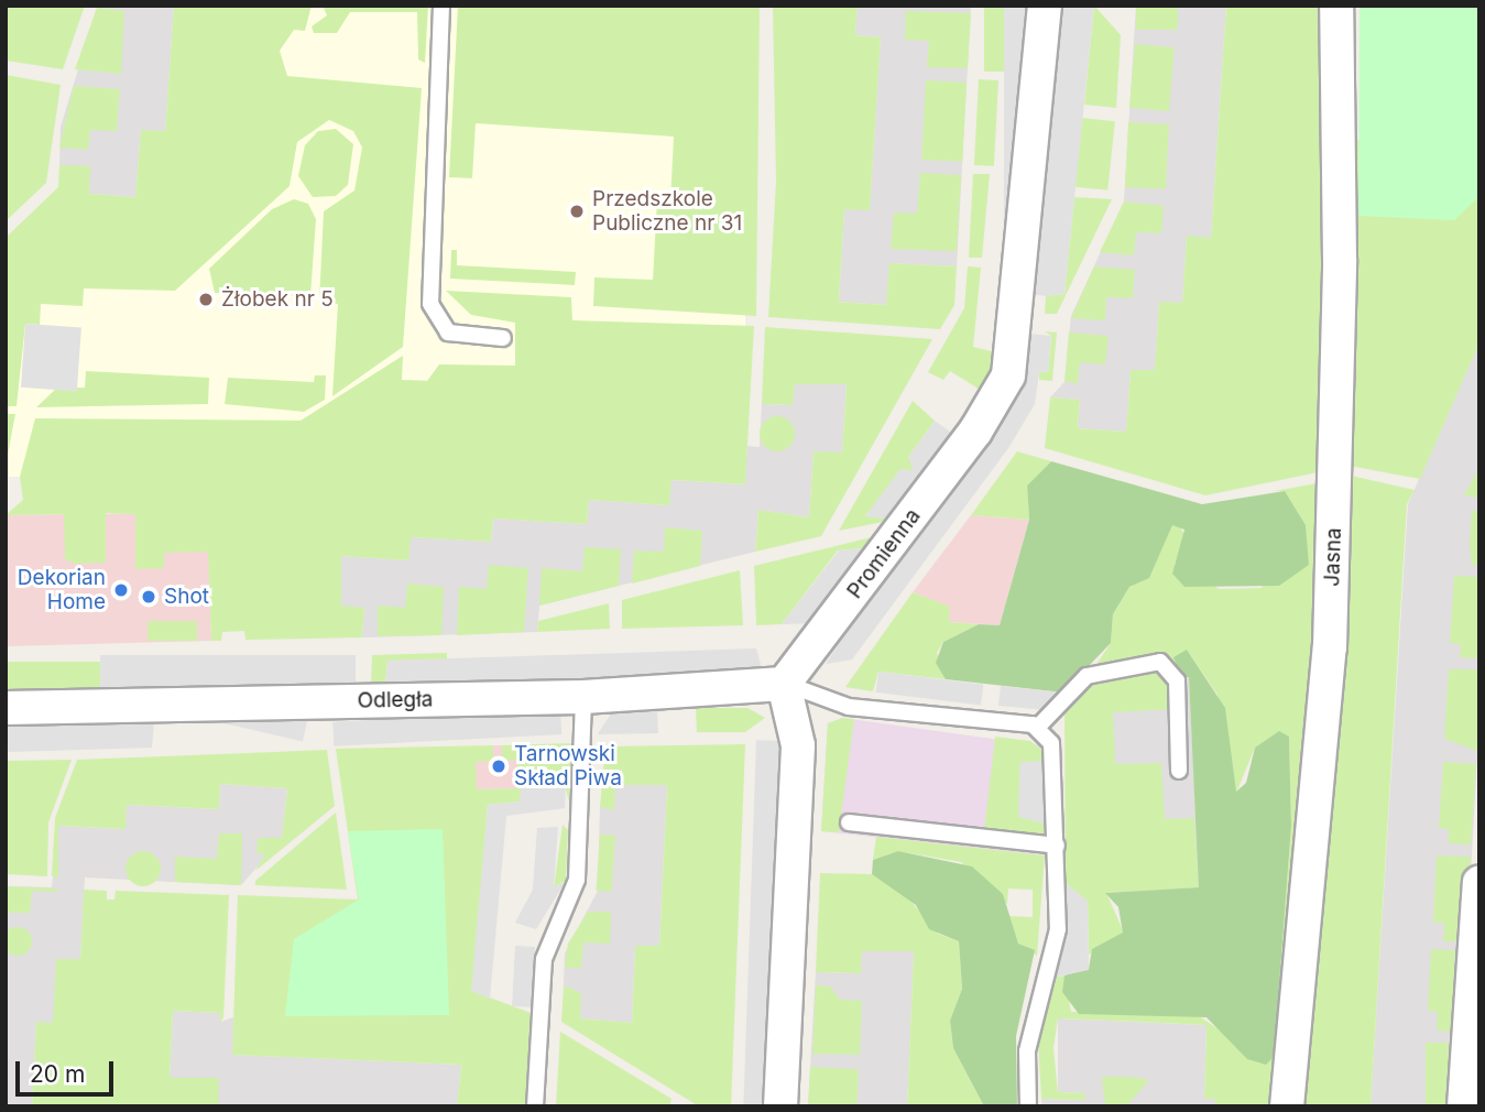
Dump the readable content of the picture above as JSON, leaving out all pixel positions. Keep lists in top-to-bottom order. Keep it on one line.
{"streets":{"street":["Promienna","Jasna","Odległa"]},"crossings":[["Promienna","Odległa"]],"places":["Przedszkole Publiczne nr 31","Żłobek nr 5","Dekorian Home","Shot","Tarnowski Skład Piwa"],"scale_bar":"20 m"}
